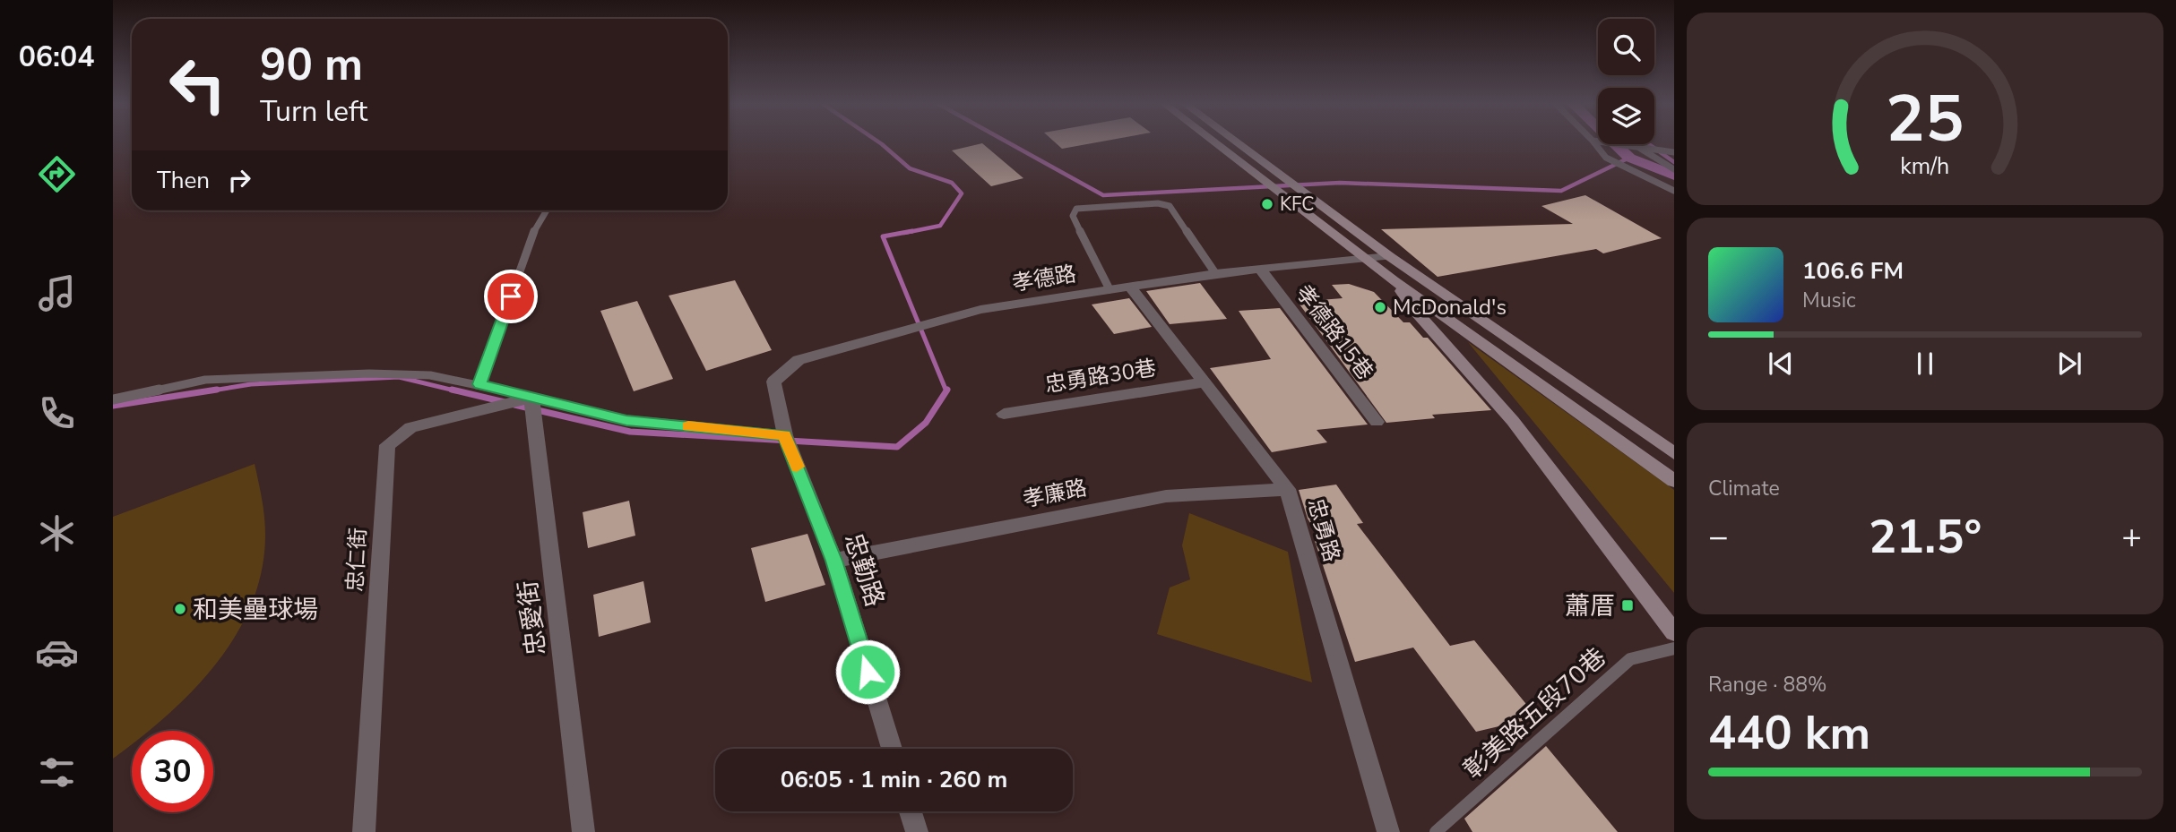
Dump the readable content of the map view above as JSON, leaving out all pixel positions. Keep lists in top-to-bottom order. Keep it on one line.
{"streets":{"street":["孝德路","孝德路15巷","忠勇路30巷","孝廉路","忠勇路","忠仁街","忠勤路","忠愛街"],"lane":["彰美路五段70巷"]},"crossings":[["孝德路","孝德路15巷"],["孝德路","忠勇路"],["孝德路","忠勤路"],["忠勇路30巷","忠勇路"],["孝廉路","忠勇路"],["孝廉路","忠勤路"],["忠仁街","忠愛街"]],"places":{"other":["KFC","McDonald's","和美壘球場"],"transit":["蕭厝"]},"page":{"tabs":"06:04","turn":["90 m","Turn left"],"then":"Then","song":["106.6 FM","Music"],"tile":["Climate",["Range · 88%","440 km"]],"heat":["−","21.5°","+"],"limit":"30","trip":"06:05 · 1 min · 260 m","gauge":["25","km/h"]}}
